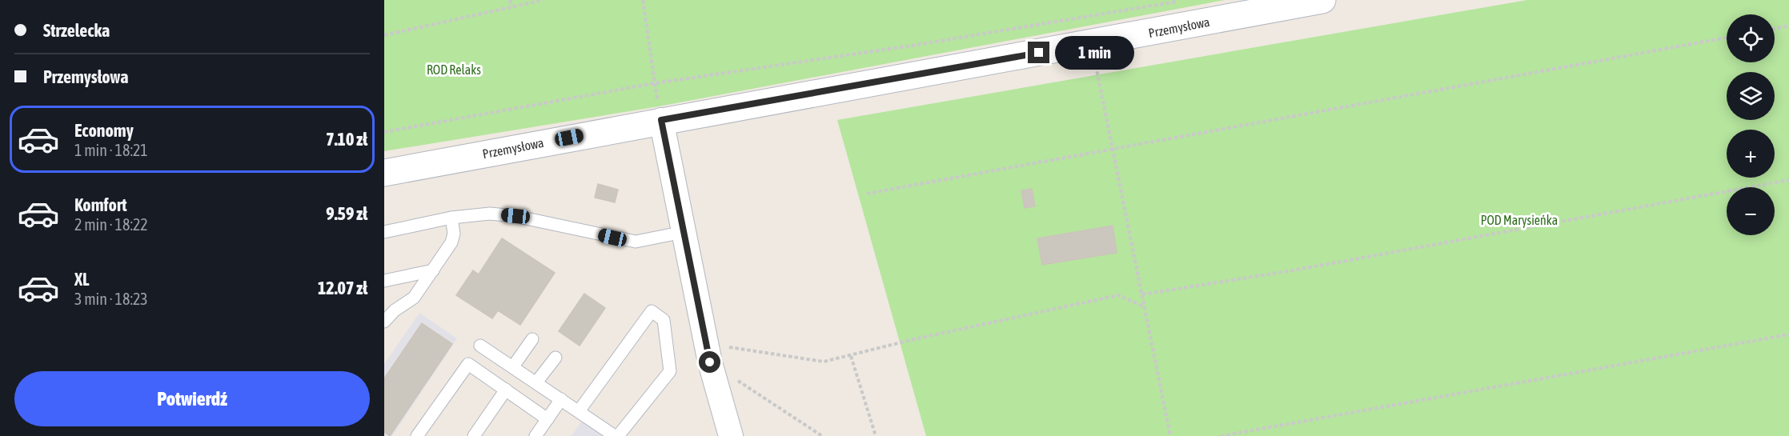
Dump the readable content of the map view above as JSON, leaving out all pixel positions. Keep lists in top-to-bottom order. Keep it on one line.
{"streets":{"street":["Przemysłowa"]},"parks":["ROD Relaks","POD Marysieńka"],"page":{"banner":["Strzelecka","Przemysłowa"],"map_buttons":["+","−"],"bubble":"1 min","list":[{"name":"Economy","note":"1 min · 18:21","value":"7.10 zł"},{"name":"Komfort","note":"2 min · 18:22","value":"9.59 zł"},{"name":"XL","note":"3 min · 18:23","value":"12.07 zł"}],"buttons":"Potwierdź"}}
